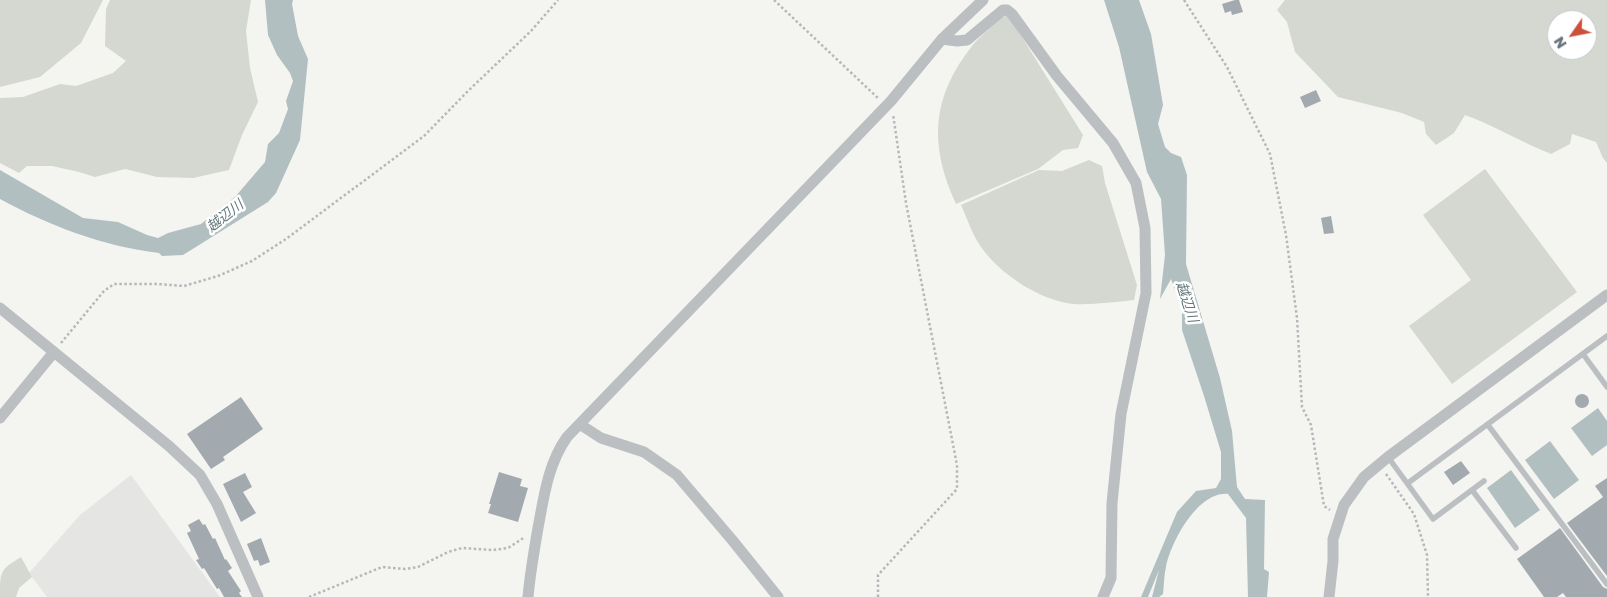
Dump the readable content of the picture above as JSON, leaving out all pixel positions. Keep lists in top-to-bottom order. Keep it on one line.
{"water":["越辺川"],"north":"bottom left"}
